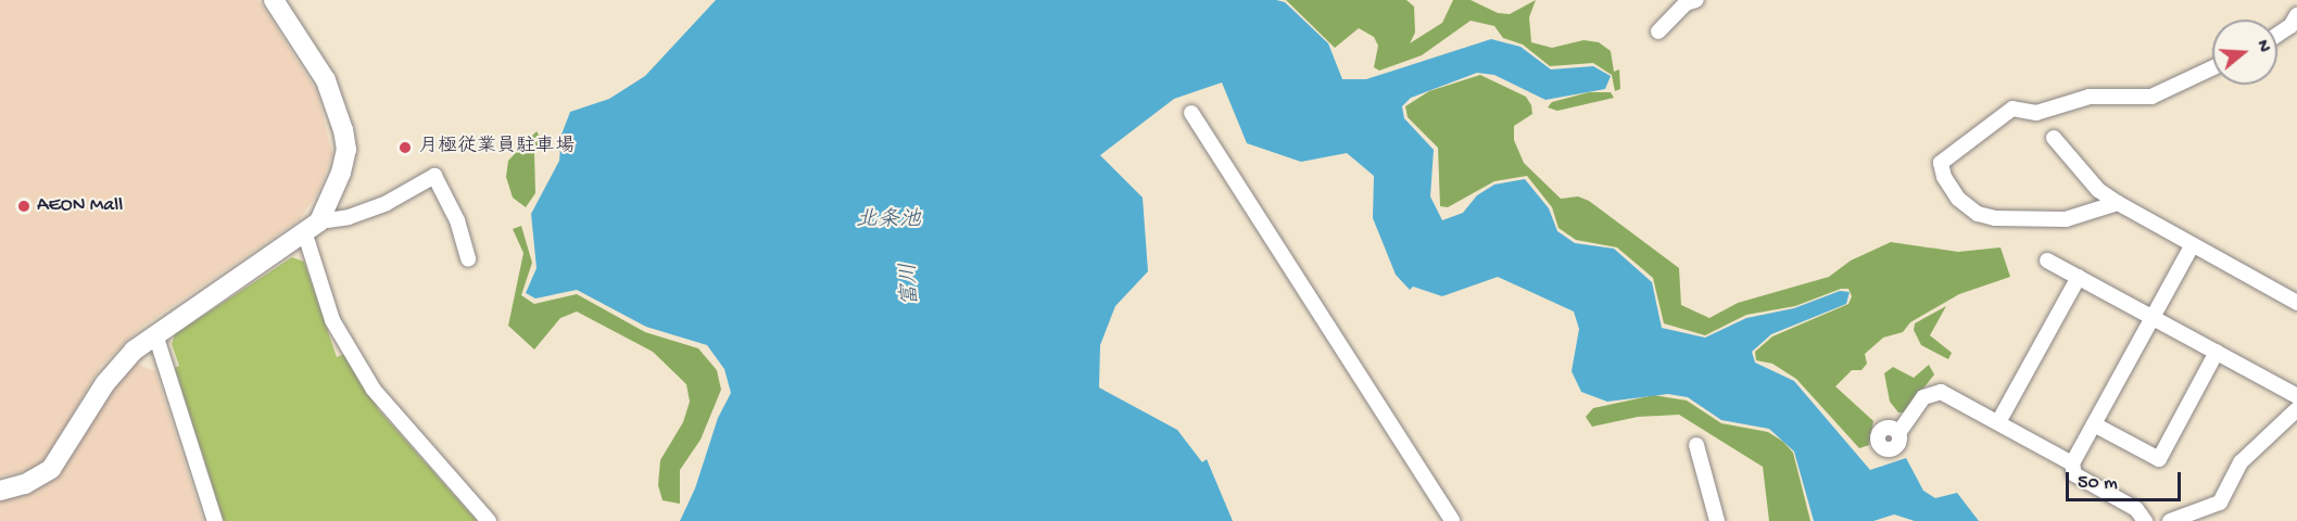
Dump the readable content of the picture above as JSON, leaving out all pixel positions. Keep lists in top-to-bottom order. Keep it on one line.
{"water":["北条池","富川"],"places":["月極従業員駐車場","AEON Mall"],"scale_bar":"50 m","north":"right"}
